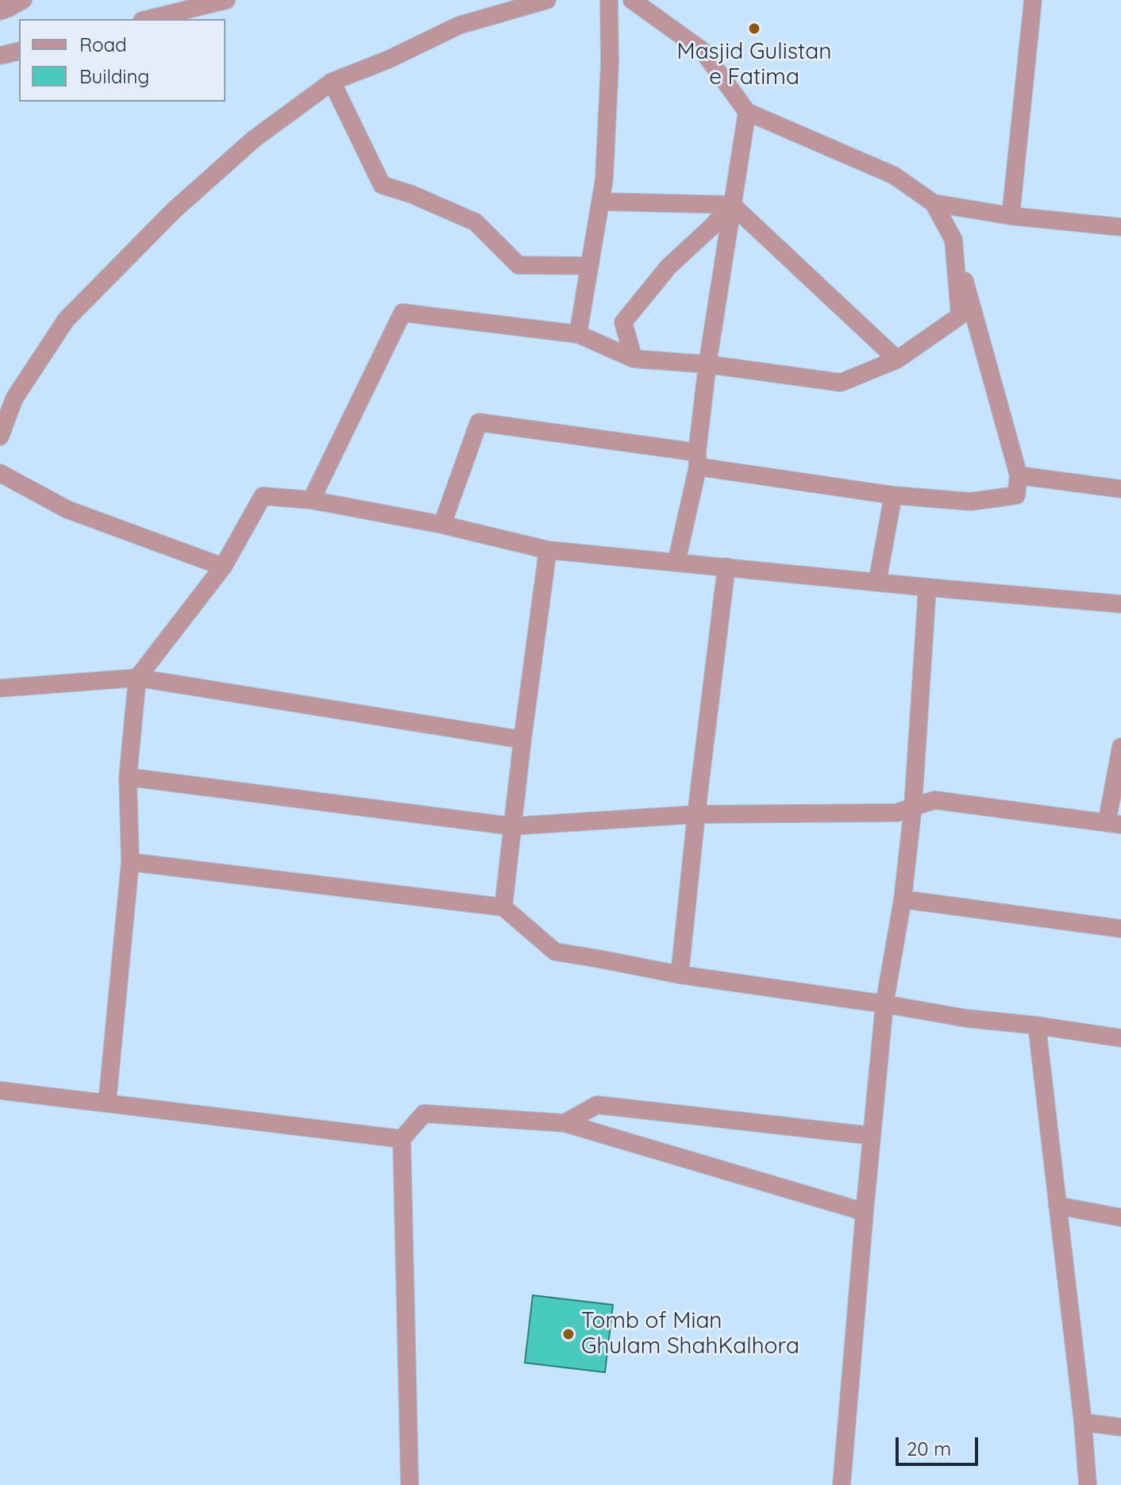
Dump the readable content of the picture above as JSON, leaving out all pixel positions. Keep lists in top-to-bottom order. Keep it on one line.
{"places":["Masjid Gulistan e Fatima","Tomb of Mian Ghulam ShahKalhora"],"legend":["Road","Building"],"scale_bar":"20 m"}
